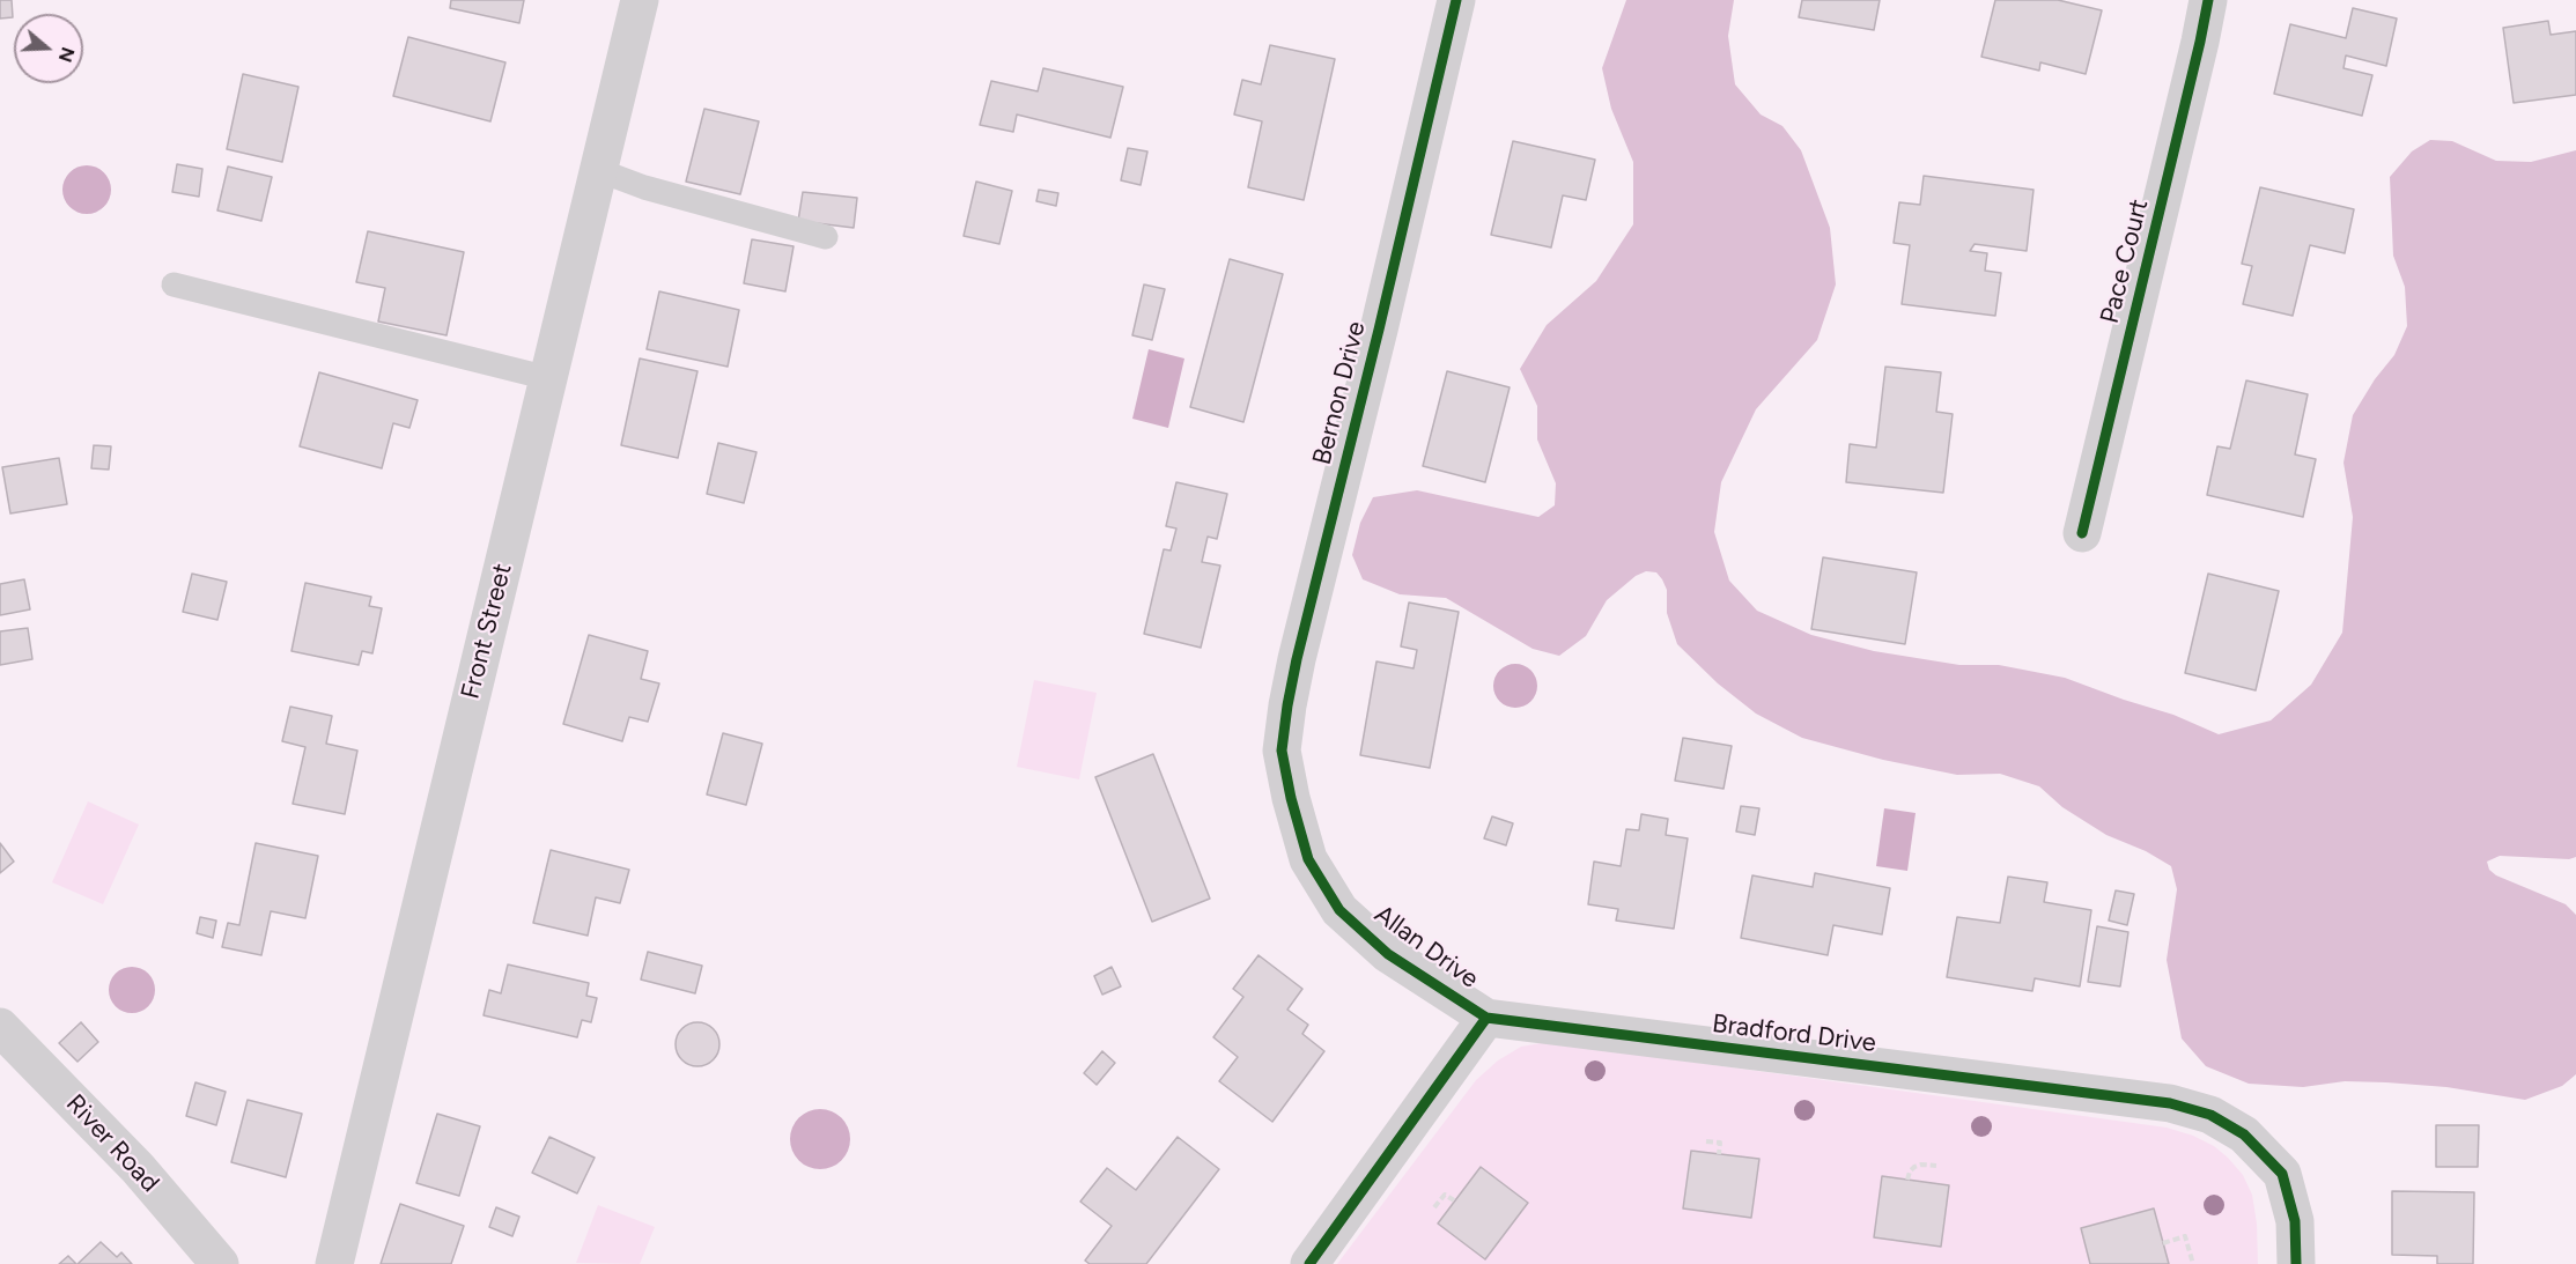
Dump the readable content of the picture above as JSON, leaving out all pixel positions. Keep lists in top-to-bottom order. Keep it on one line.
{"streets":{"street":["Pace Court","Bernon Drive","Front Street","Allan Drive","Bradford Drive","River Road"]},"crossings":[["Bernon Drive","Allan Drive"],["Allan Drive","Bradford Drive"]],"north":"right"}
